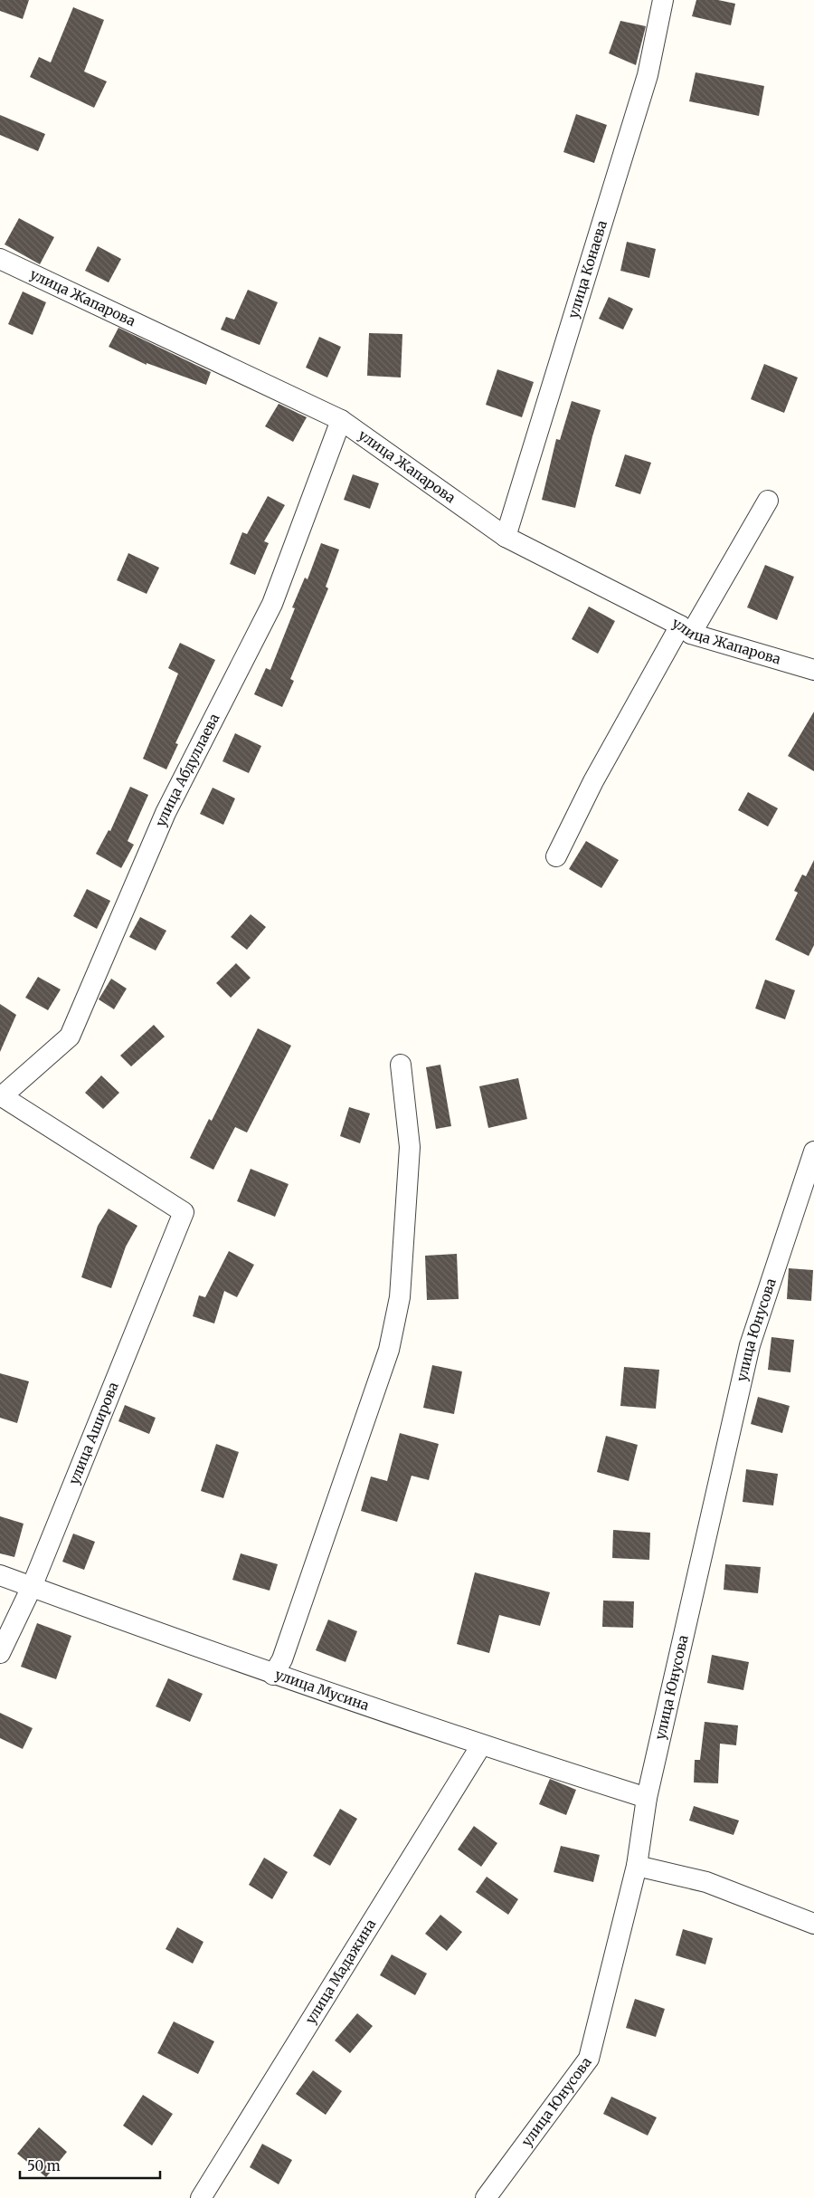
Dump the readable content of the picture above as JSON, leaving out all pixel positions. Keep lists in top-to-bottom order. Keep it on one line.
{"streets":{"street":["улица Конаева","улица Жапарова","улица Абдуллаева","улица Юнусова","улица Аширова","улица Мусина","улица Мадажина"]},"crossings":[["улица Конаева","улица Жапарова"],["улица Жапарова","улица Абдуллаева"],["улица Абдуллаева","улица Аширова"],["улица Юнусова","улица Мусина"],["улица Аширова","улица Мусина"],["улица Мусина","улица Мадажина"]],"scale_bar":"50 m"}
